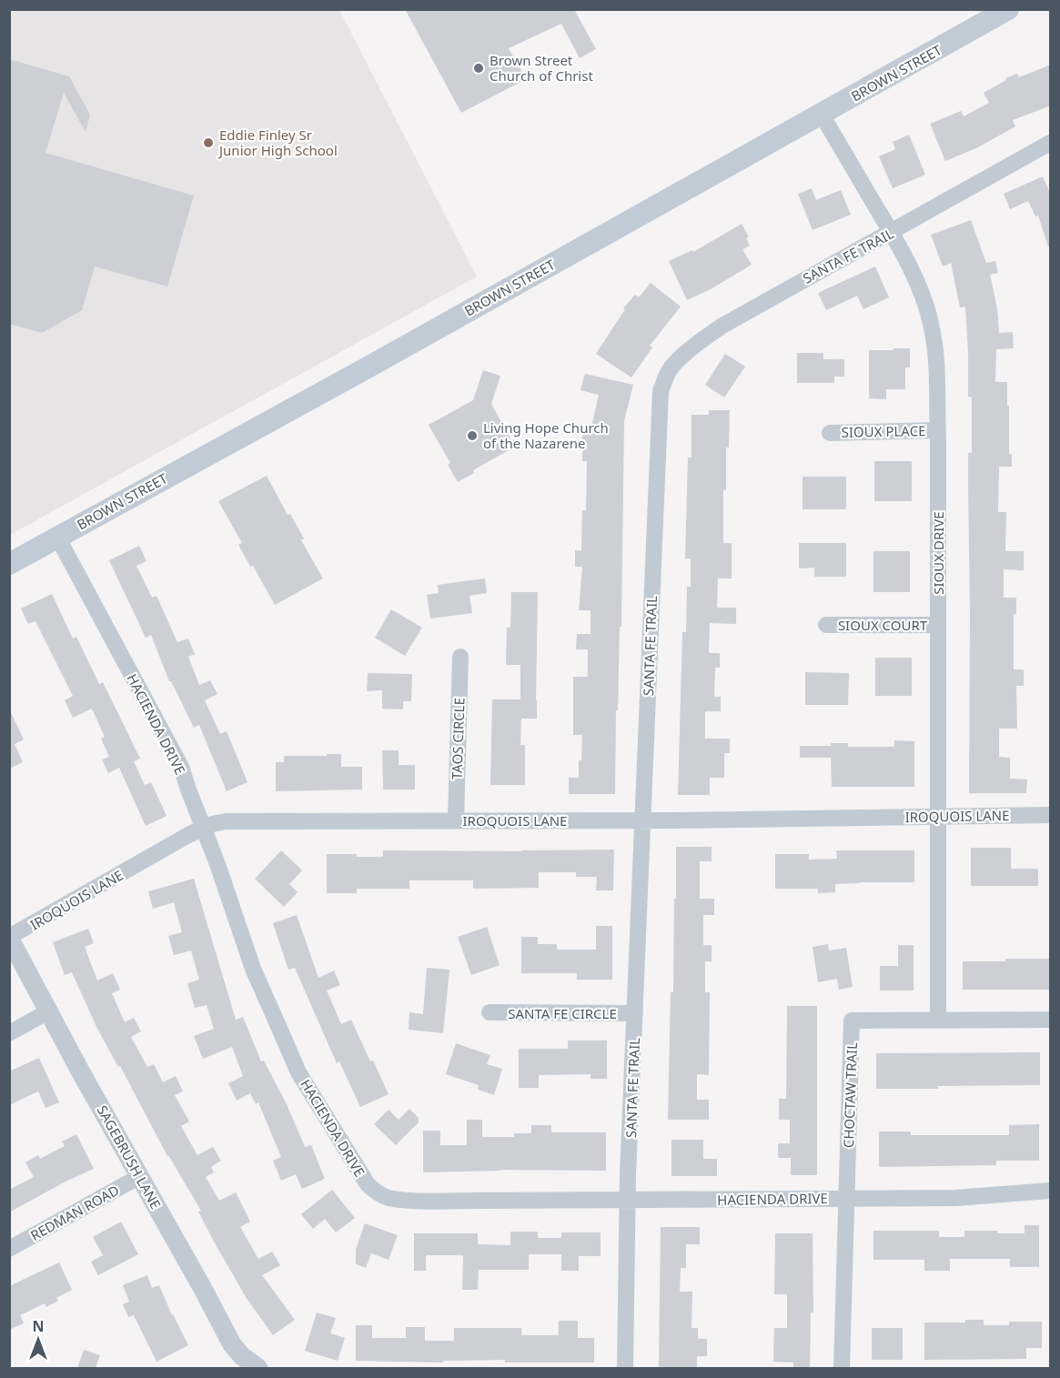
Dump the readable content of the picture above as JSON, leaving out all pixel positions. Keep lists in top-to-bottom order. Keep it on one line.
{"streets":{"main road":["BROWN STREET"],"street":["SANTA FE TRAIL","SIOUX PLACE","SIOUX DRIVE","SIOUX COURT","HACIENDA DRIVE","TAOS CIRCLE","IROQUOIS LANE","SANTA FE CIRCLE","CHOCTAW TRAIL","SAGEBRUSH LANE","REDMAN ROAD"]},"crossings":[["BROWN STREET","SIOUX DRIVE"],["BROWN STREET","HACIENDA DRIVE"],["SANTA FE TRAIL","SIOUX DRIVE"],["SANTA FE TRAIL","HACIENDA DRIVE"],["SANTA FE TRAIL","IROQUOIS LANE"],["SANTA FE TRAIL","SANTA FE CIRCLE"],["SIOUX PLACE","SIOUX DRIVE"],["SIOUX DRIVE","SIOUX COURT"],["SIOUX DRIVE","IROQUOIS LANE"],["SIOUX DRIVE","CHOCTAW TRAIL"],["HACIENDA DRIVE","IROQUOIS LANE"],["HACIENDA DRIVE","CHOCTAW TRAIL"],["TAOS CIRCLE","IROQUOIS LANE"],["IROQUOIS LANE","SAGEBRUSH LANE"],["SAGEBRUSH LANE","REDMAN ROAD"]],"places":["Brown Street Church of Christ","Eddie Finley Sr Junior High School","Living Hope Church of the Nazarene"],"north":"top"}
